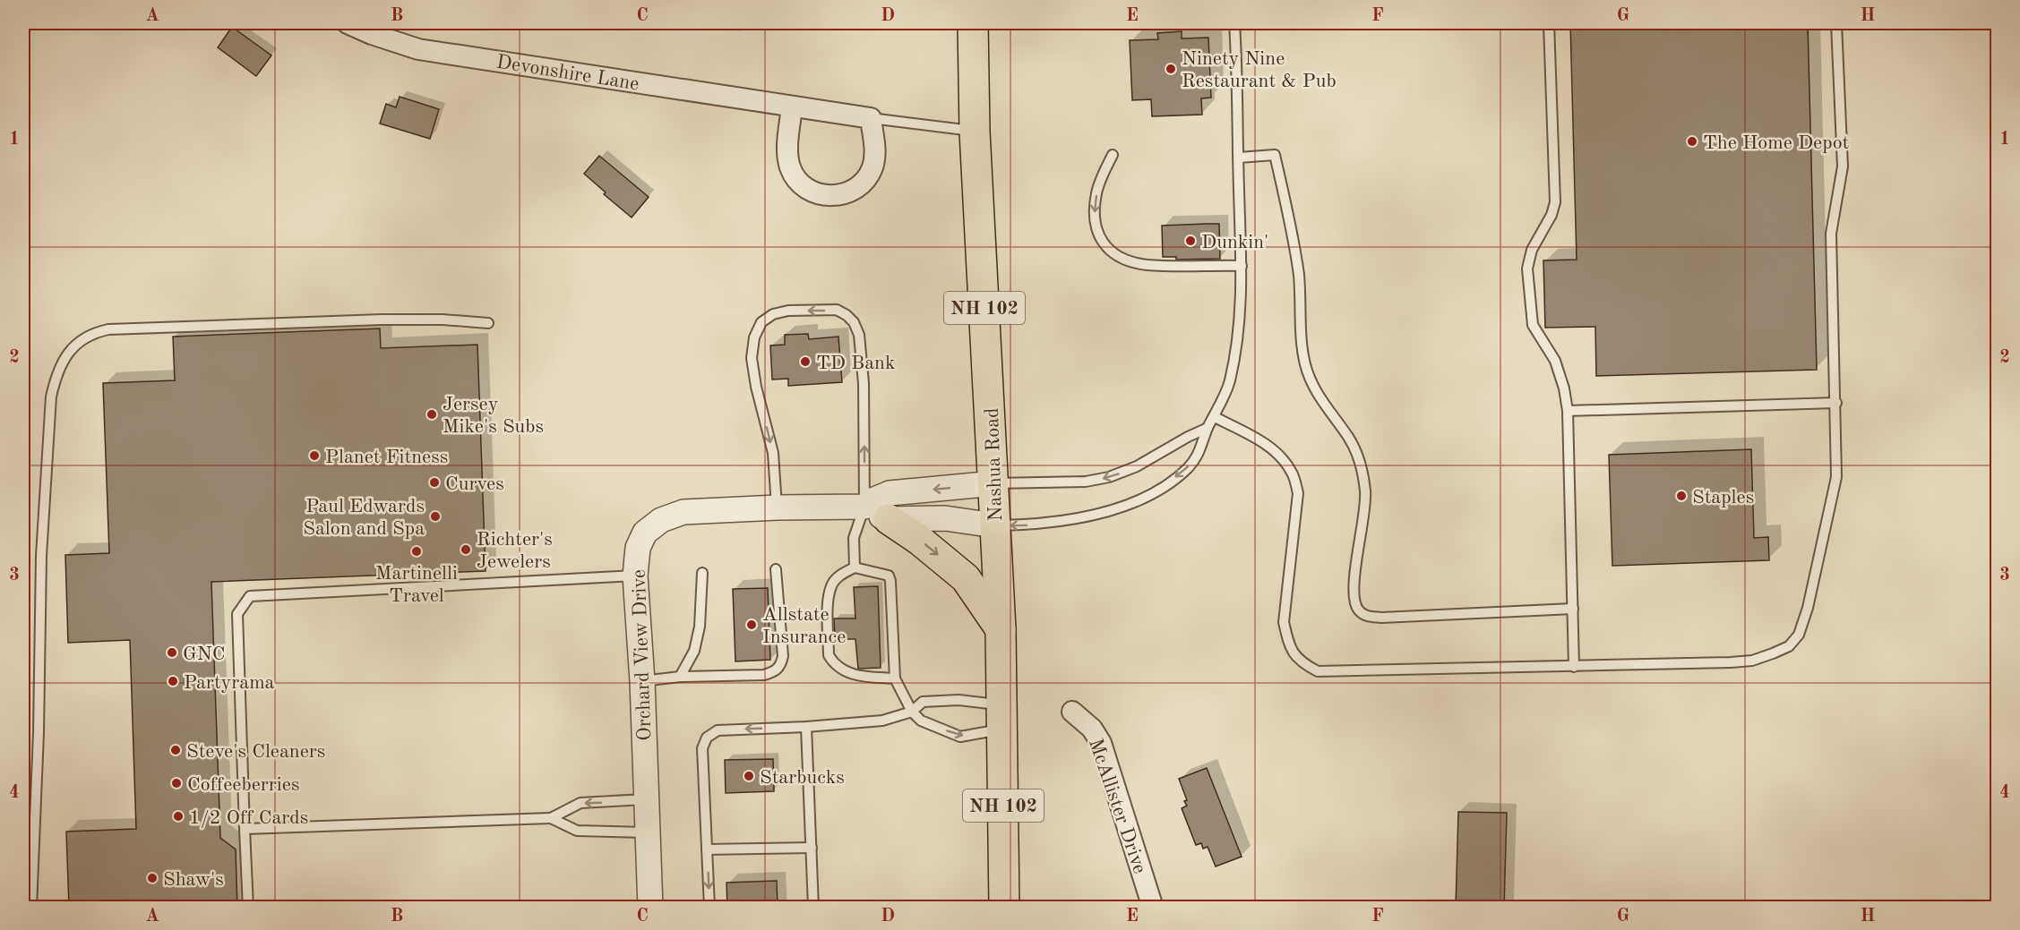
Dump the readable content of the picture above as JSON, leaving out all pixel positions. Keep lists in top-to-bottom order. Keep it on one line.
{"streets":{"main road":["NH 102","Nashua Road"],"street":["Devonshire Lane","Orchard View Drive","McAllister Drive"]},"crossings":[["Devonshire Lane","Nashua Road"],["Nashua Road","Orchard View Drive"]],"places":["Ninety Nine Restaurant & Pub","The Home Depot","Dunkin'","TD Bank","Jersey Mike's Subs","Planet Fitness","Curves","Staples","Paul Edwards Salon and Spa","Richter's Jewelers","Martinelli Travel","Allstate Insurance","GNC","Partyrama","Steve's Cleaners","Starbucks","Coffeeberries","1/2 Off Cards","Shaw's"],"grid":{"columns":["A","B","C","D","E","F","G","H"],"rows":["1","2","3","4"]}}
